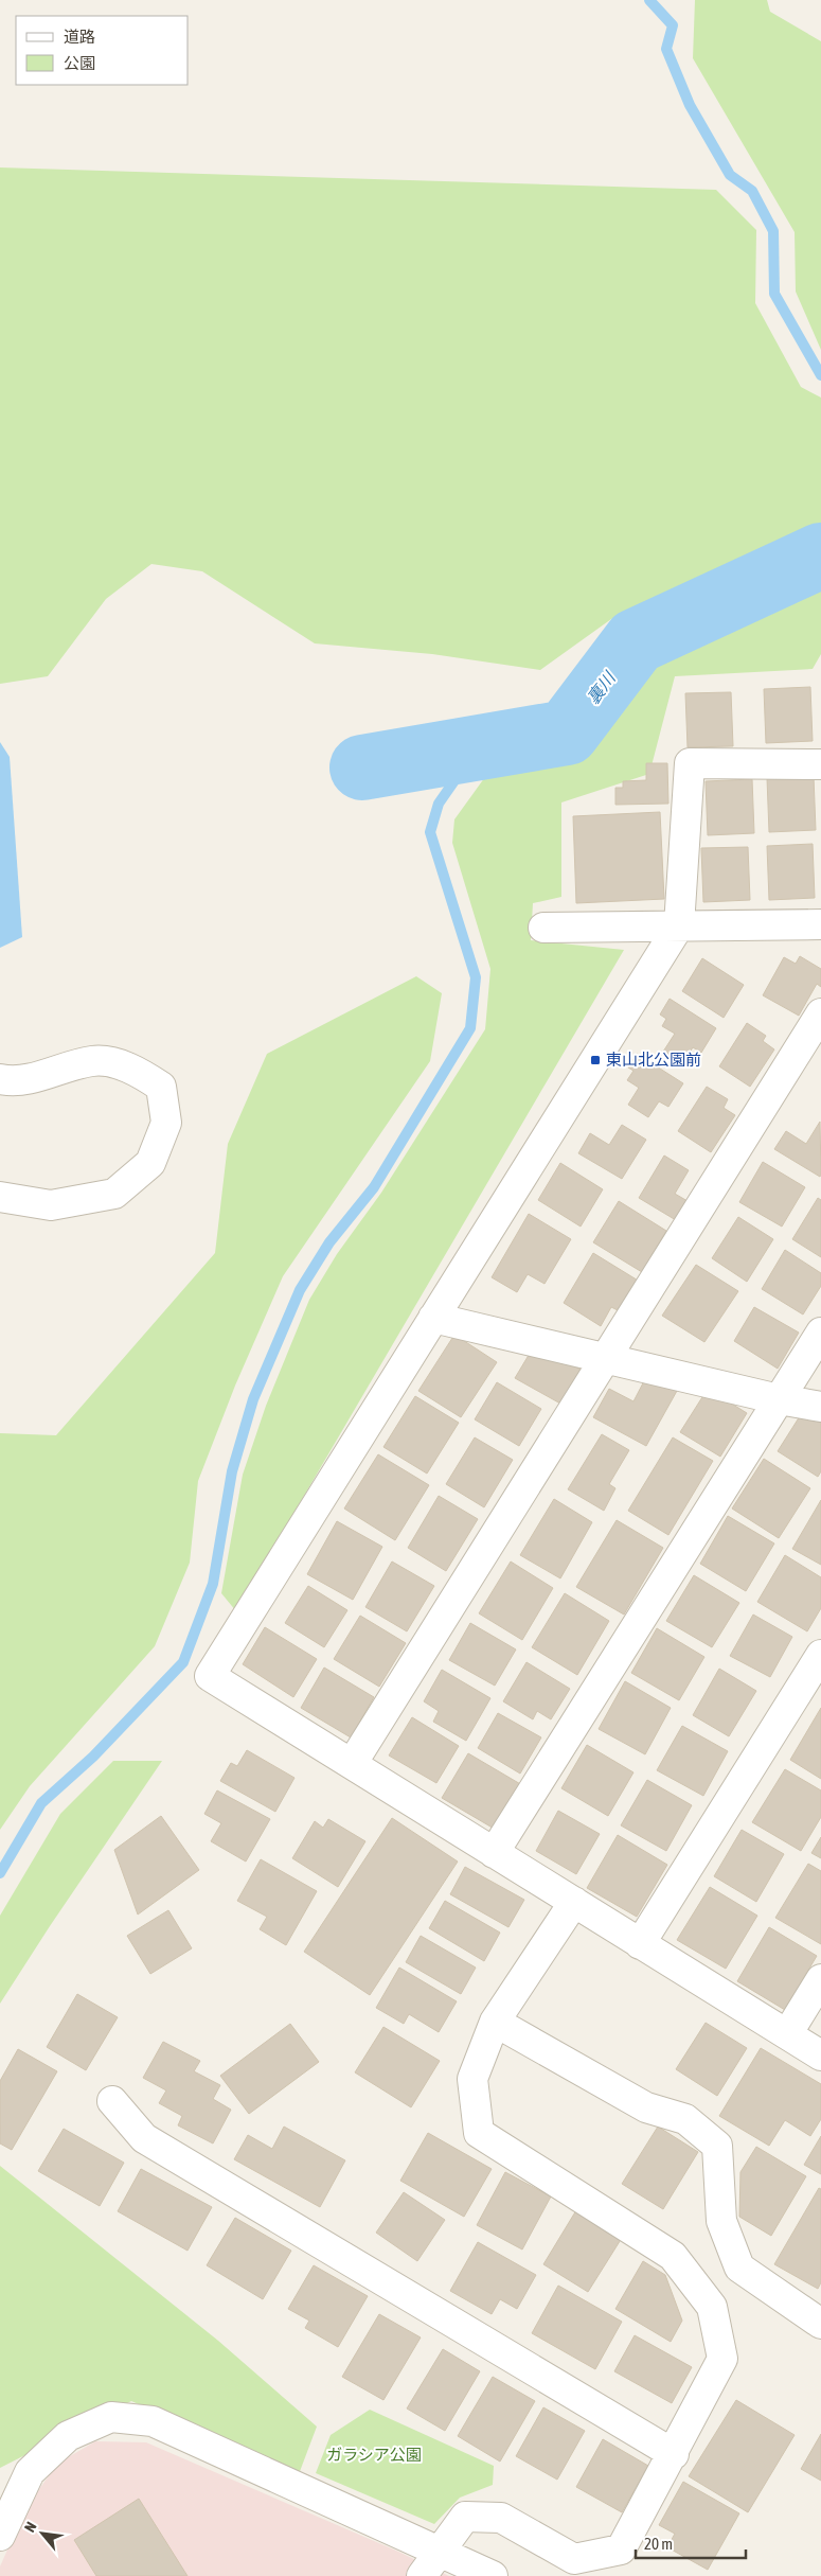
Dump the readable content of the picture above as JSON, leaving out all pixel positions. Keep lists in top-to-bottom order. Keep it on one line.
{"water":["裏川"],"parks":["ガラシア公園"],"places":{"transit":["東山北公園前"]},"legend":["道路","公園"],"scale_bar":"20 m","north":"top left"}
